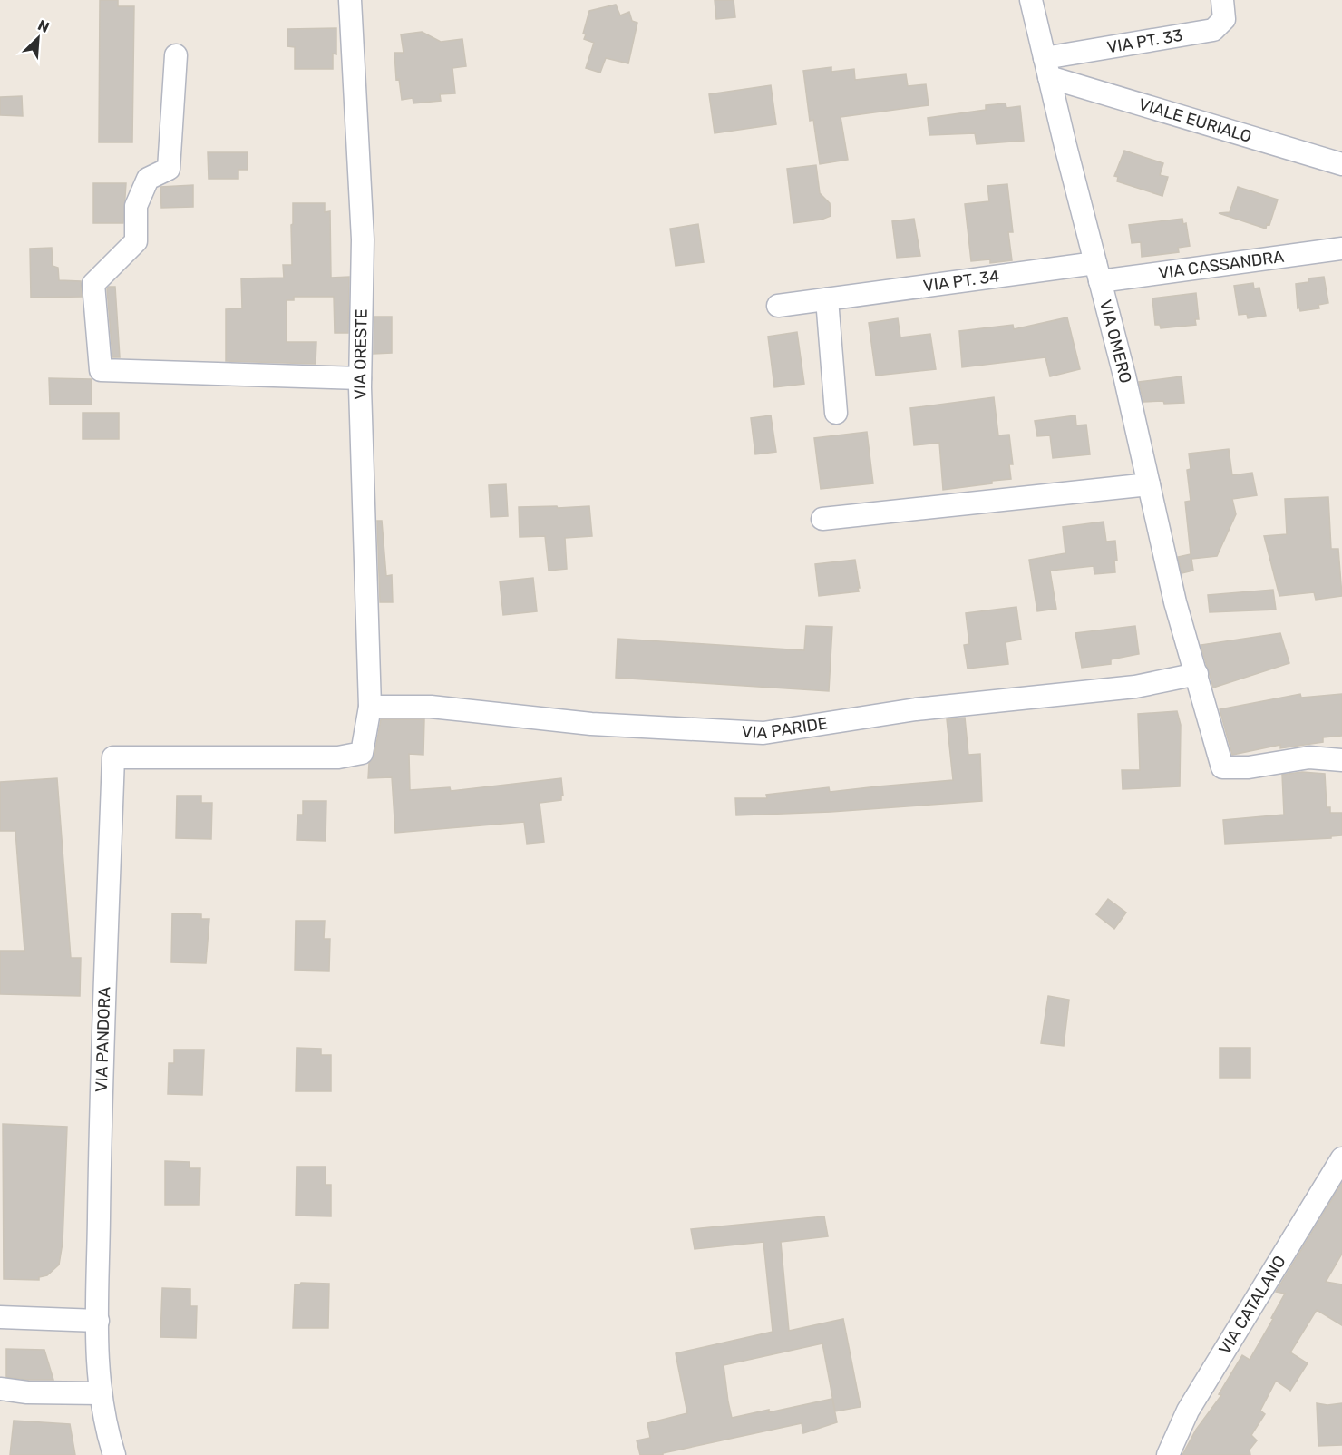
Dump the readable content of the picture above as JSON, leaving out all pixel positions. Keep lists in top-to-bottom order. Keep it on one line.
{"streets":{"street":["VIA PT. 33","VIALE EURIALO","VIA CASSANDRA","VIA PT. 34","VIA OMERO","VIA ORESTE","VIA PARIDE","VIA PANDORA","VIA CATALANO"]},"crossings":[["VIA PT. 33","VIALE EURIALO"],["VIA PT. 33","VIA OMERO"],["VIALE EURIALO","VIA OMERO"],["VIA CASSANDRA","VIA PT. 34"],["VIA CASSANDRA","VIA OMERO"],["VIA PT. 34","VIA OMERO"],["VIA OMERO","VIA PARIDE"],["VIA ORESTE","VIA PARIDE"],["VIA ORESTE","VIA PANDORA"]],"north":"top right"}
